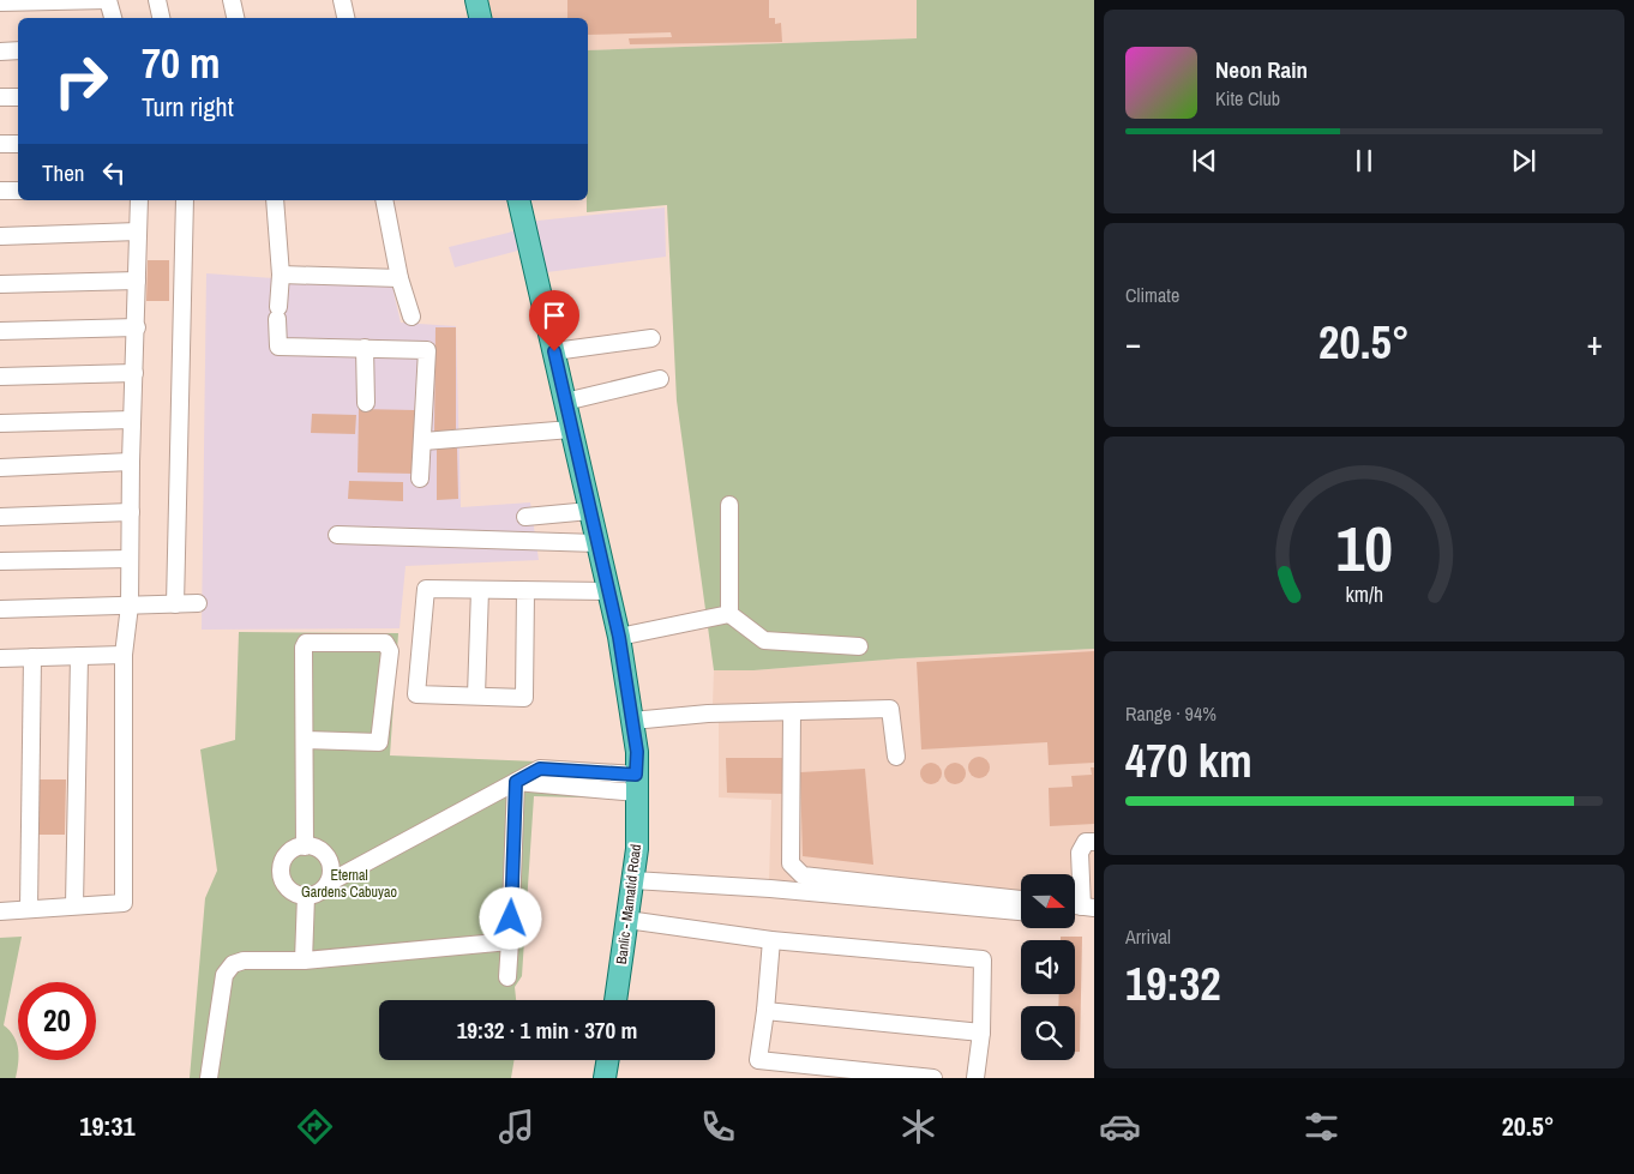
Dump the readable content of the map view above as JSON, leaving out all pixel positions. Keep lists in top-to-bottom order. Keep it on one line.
{"streets":{"main road":["Banlic - Mamatid Road"]},"parks":["Eternal Gardens Cabuyao"],"north":"right","page":{"turn":["70 m","Turn right"],"song":["Neon Rain","Kite Club"],"then":"Then","tile":["Climate",["Range · 94%","470 km"],["Arrival","19:32"]],"heat":["−","20.5°","+"],"limit":"20","trip":"19:32 · 1 min · 370 m","tabs":["19:31","20.5°"],"gauge":["10","km/h"]}}
